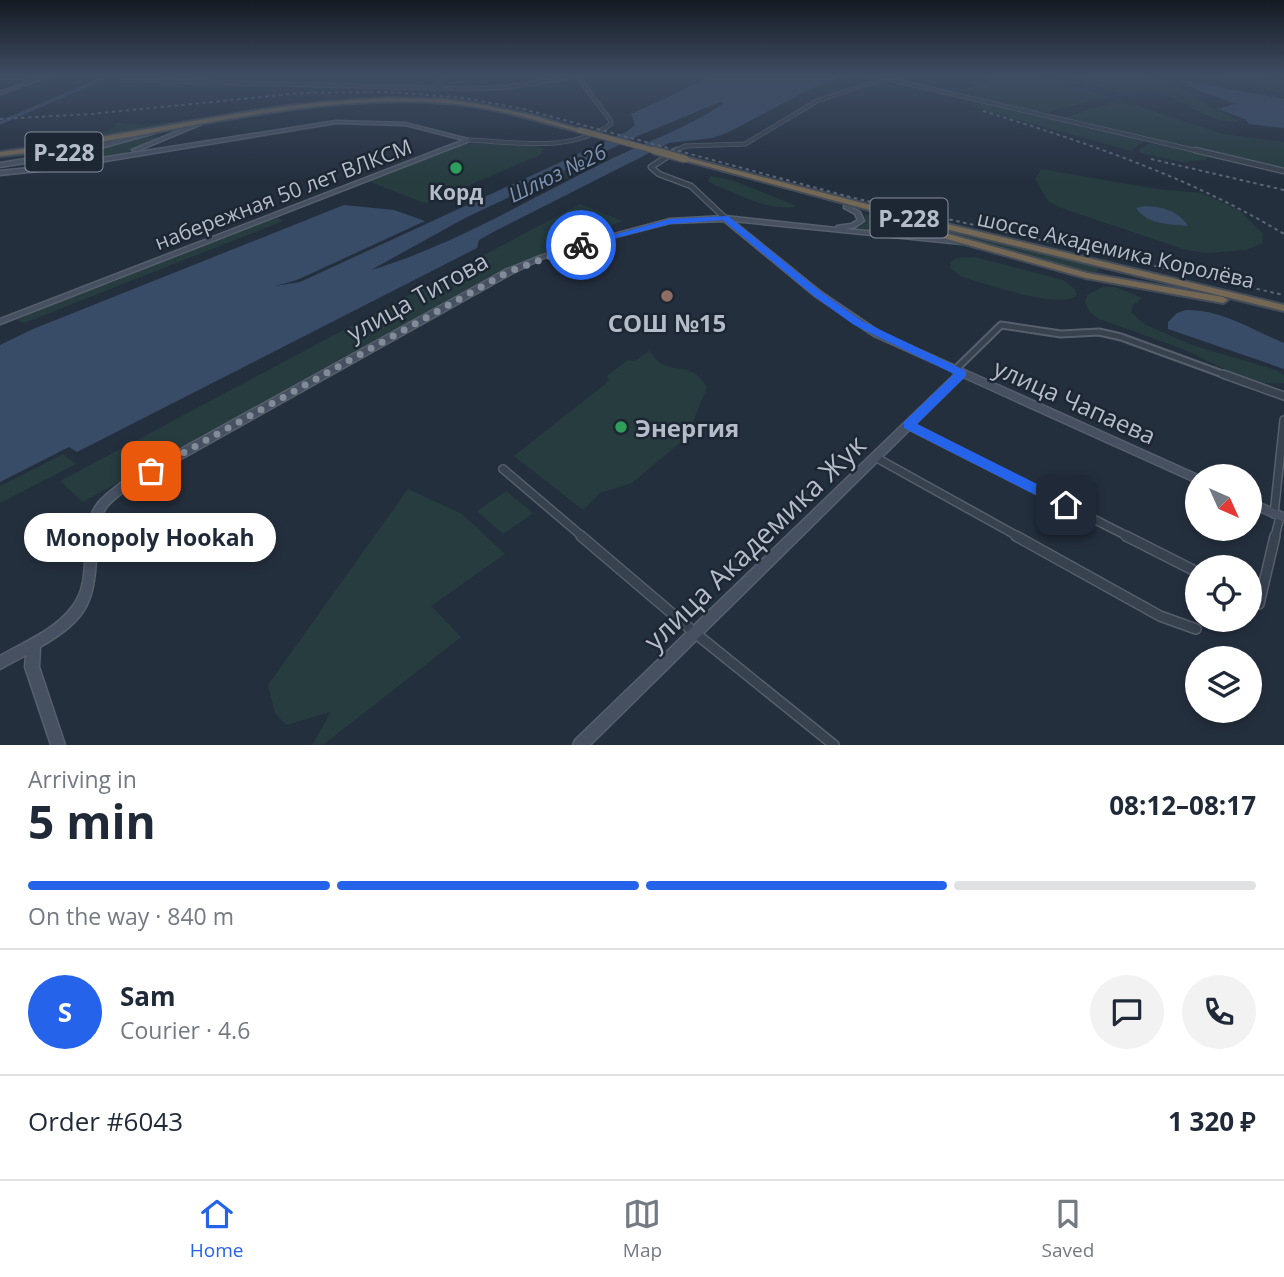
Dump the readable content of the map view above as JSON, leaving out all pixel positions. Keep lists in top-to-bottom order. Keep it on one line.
{"streets":{"highway":["Р-228","шоссе Академика Королёва"],"street":["набережная 50 лет ВЛКСМ","улица Титова","улица Чапаева","улица Академика Жук"]},"crossings":[["Р-228","шоссе Академика Королёва"],["шоссе Академика Королёва","улица Титова"],["улица Титова","улица Чапаева"],["улица Чапаева","улица Академика Жук"]],"water":["Шлюз №26"],"places":["Корд","СОШ №15","Энергия","Monopoly Hookah"],"north":"bottom right","page":{"bubble":"Monopoly Hookah","heading":["5 min","Arriving in","08:12–08:17"],"panel":["Sam","Courier · 4.6","Order #6043","1 320 ₽"],"bar":"On the way · 840 m","round":"S","tabs":["Home","Map","Saved"]}}
